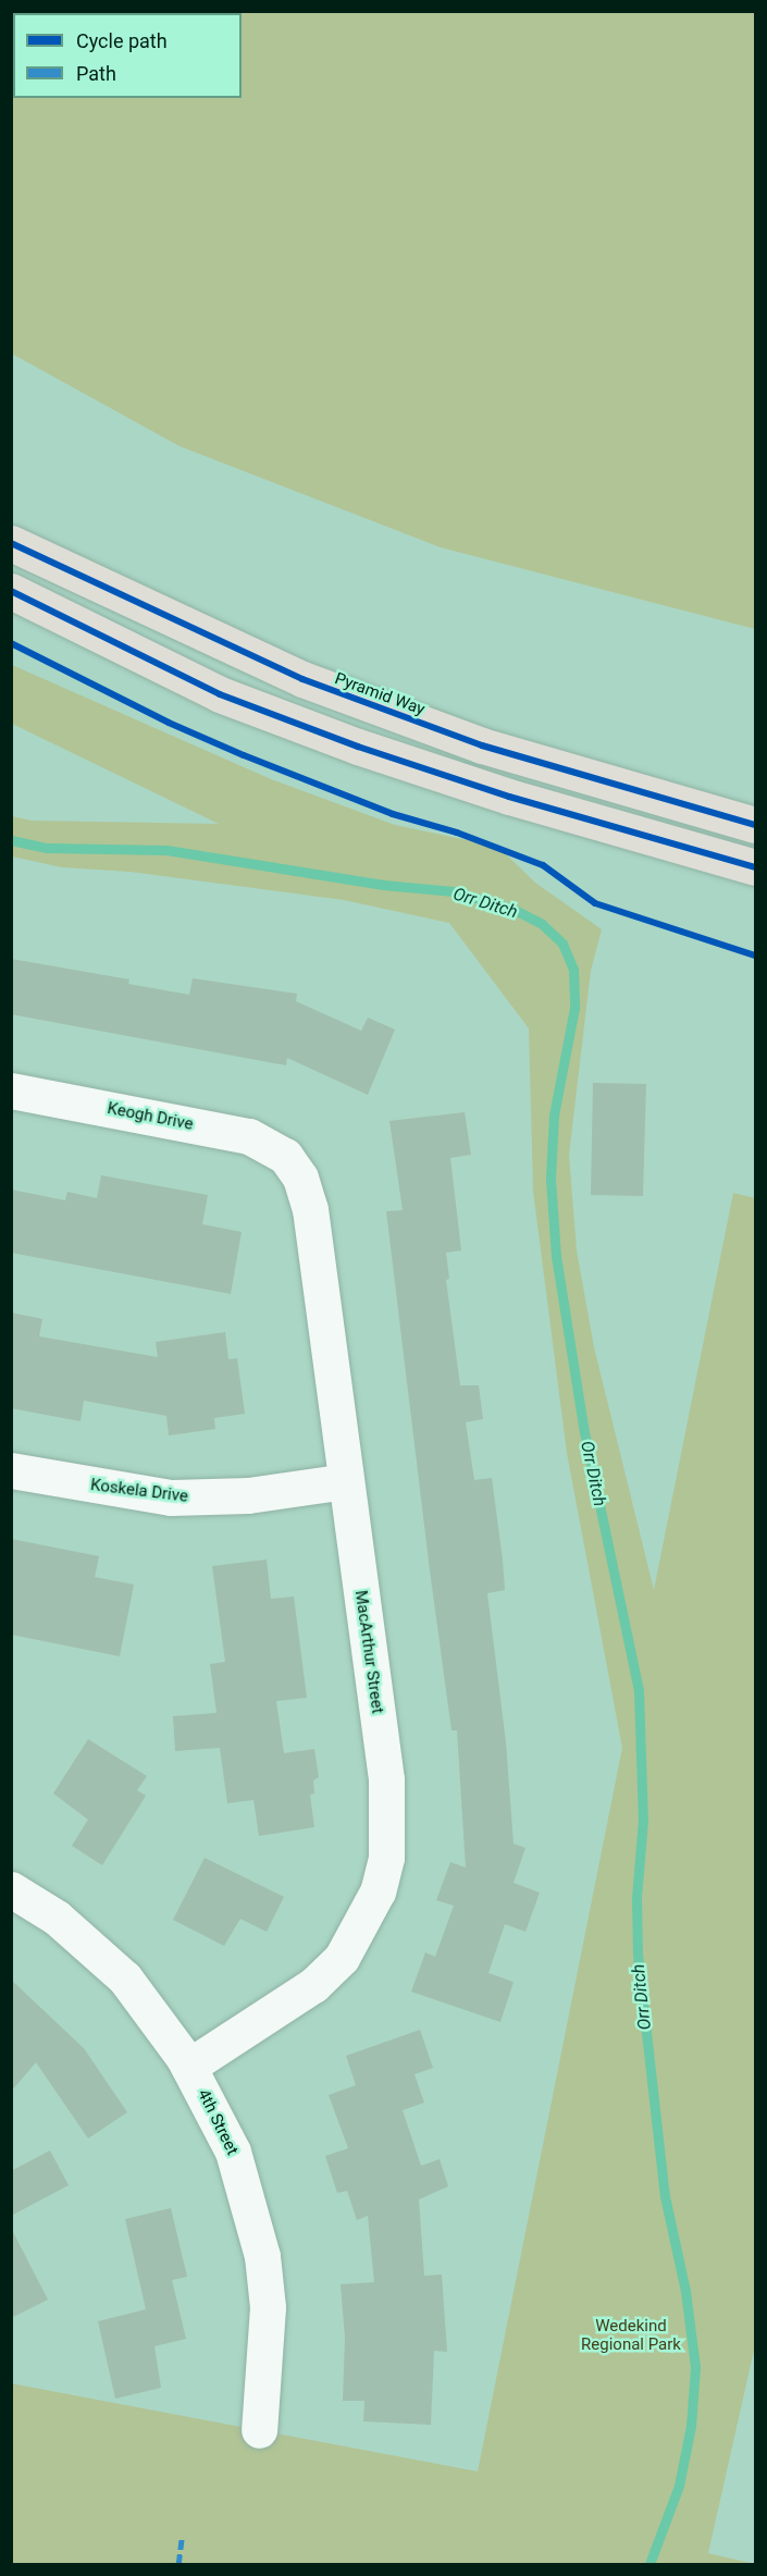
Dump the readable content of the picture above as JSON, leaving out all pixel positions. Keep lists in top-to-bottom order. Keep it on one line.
{"streets":{"main road":["Pyramid Way"],"street":["Keogh Drive","Koskela Drive","MacArthur Street","4th Street"]},"crossings":[["Keogh Drive","MacArthur Street"],["Koskela Drive","MacArthur Street"],["MacArthur Street","4th Street"]],"water":["Orr Ditch"],"parks":["Wedekind Regional Park"],"legend":["Cycle path","Path"]}
